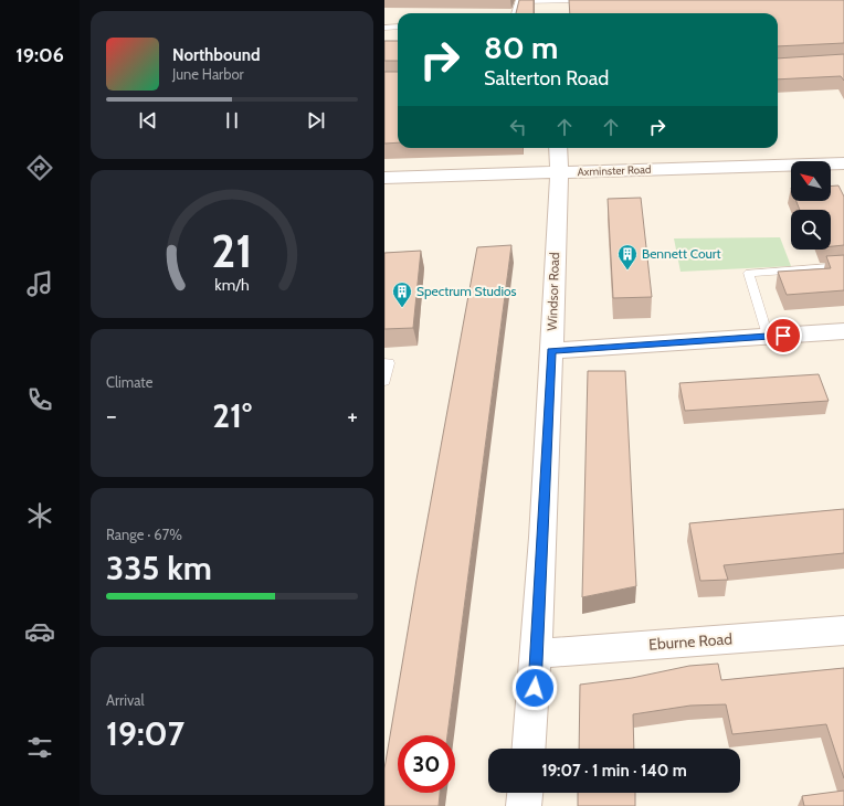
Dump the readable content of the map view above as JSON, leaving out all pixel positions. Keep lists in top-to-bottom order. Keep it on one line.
{"streets":{"street":["Axminster Road","Windsor Road","Eburne Road"]},"crossings":[["Axminster Road","Windsor Road"],["Windsor Road","Eburne Road"]],"places":{"building":["Bennett Court","Spectrum Studios"]},"north":"top left","page":{"tabs":"19:06","turn":["80 m","Salterton Road"],"song":["Northbound","June Harbor"],"tile":["Climate",["Range · 67%","335 km"],["Arrival","19:07"]],"heat":["−","21°","+"],"limit":"30","trip":"19:07 · 1 min · 140 m","gauge":["21","km/h"]}}
